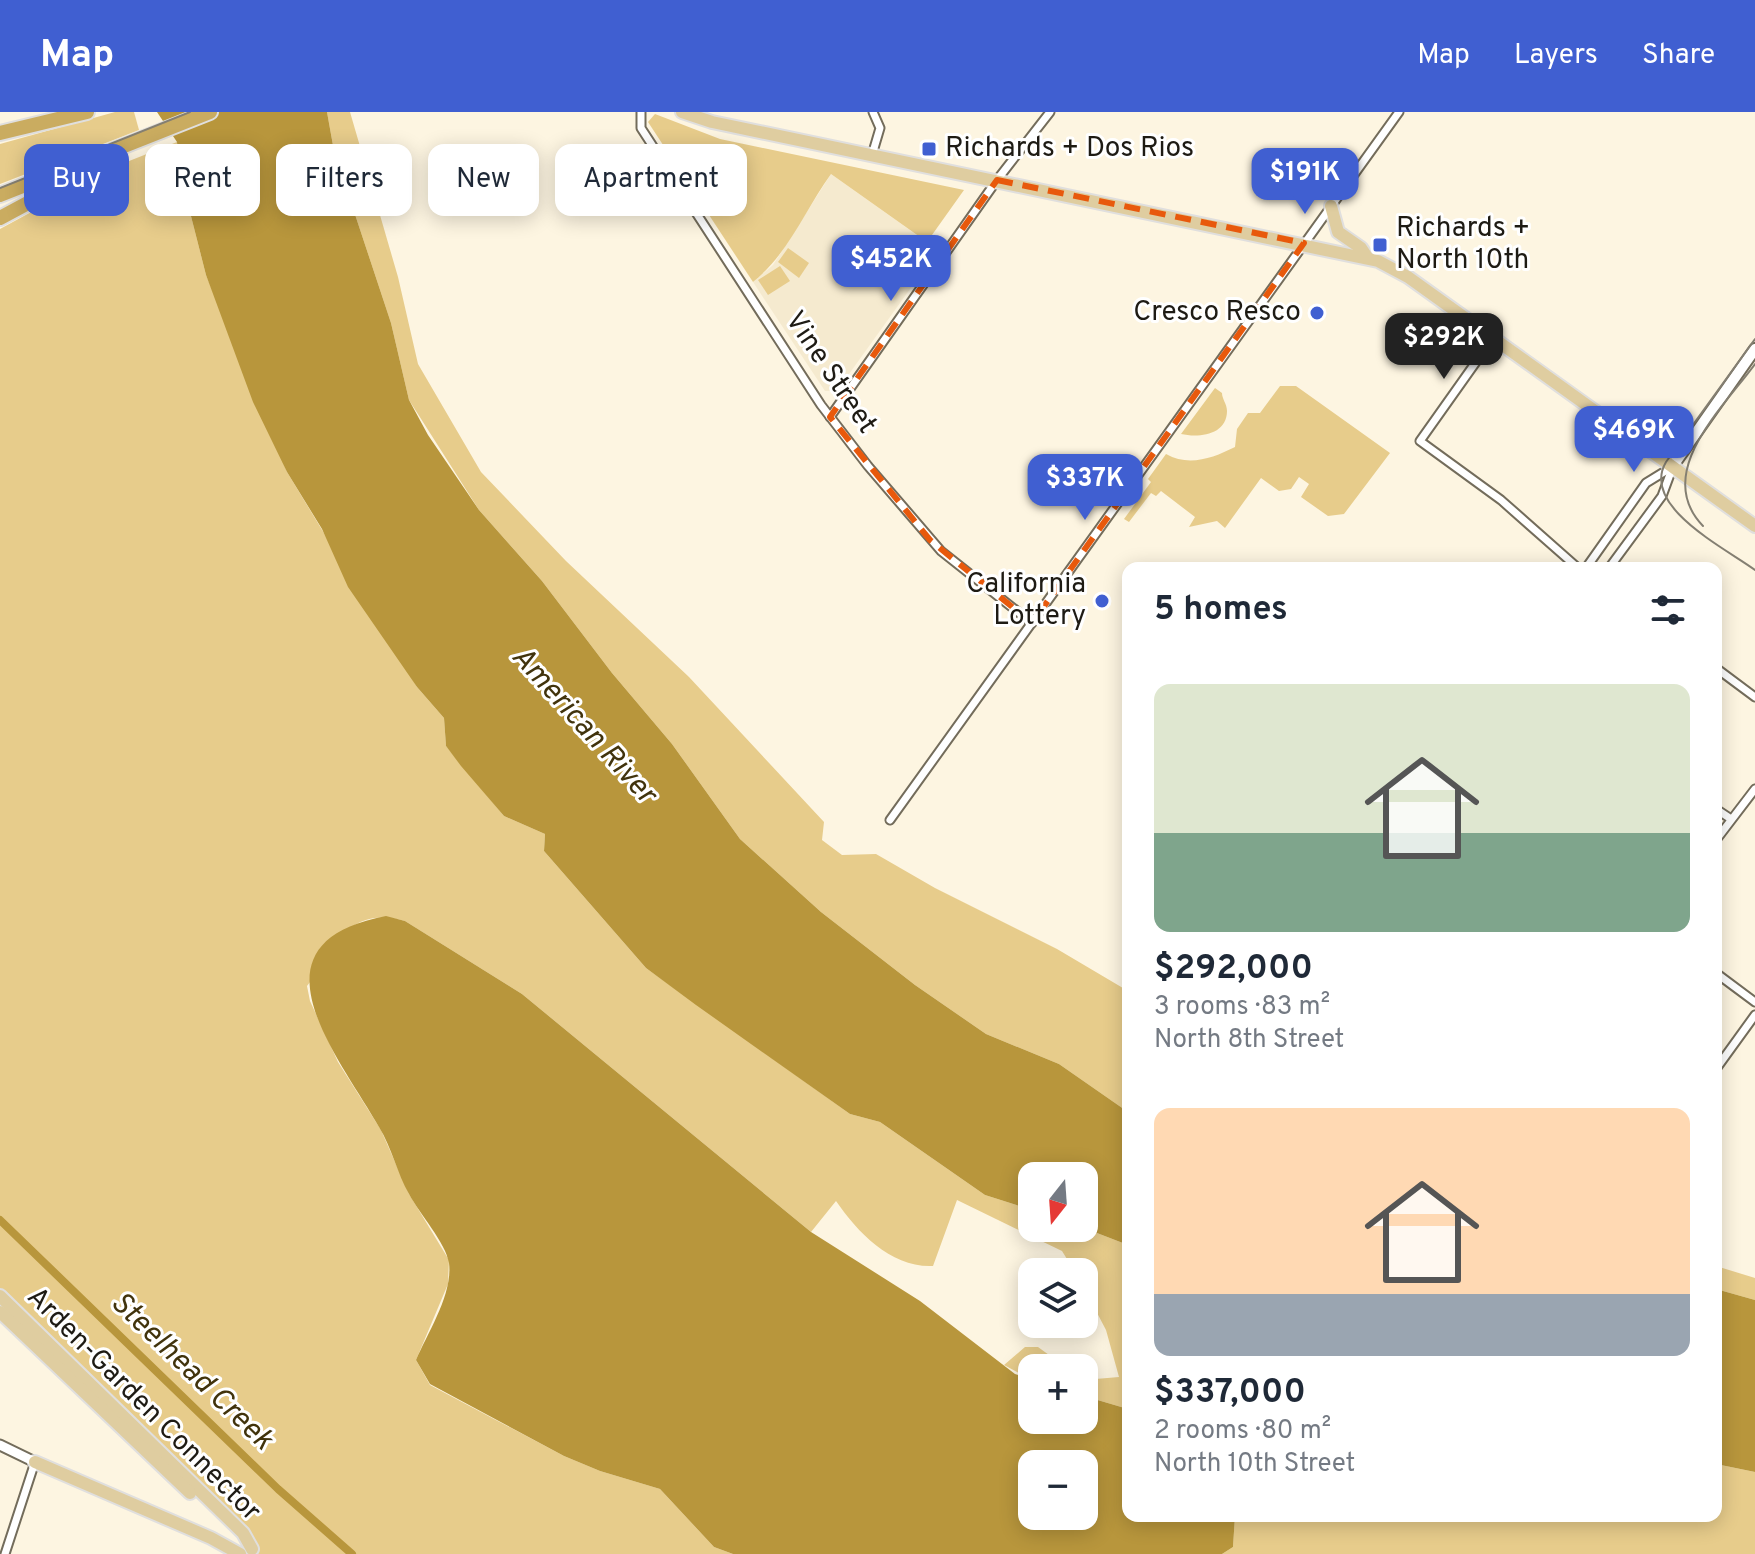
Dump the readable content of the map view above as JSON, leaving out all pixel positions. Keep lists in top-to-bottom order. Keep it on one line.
{"streets":{"main road":["Arden-Garden Connector"],"street":["Vine Street"]},"water":["American River","Steelhead Creek"],"places":{"transit":["Richards + Dos Rios","Richards + North 10th"],"other":["Cresco Resco","California Lottery"]},"north":"bottom","page":{"header":"Map","nav":["Map","Layers","Share"],"chip":["Buy","Rent","Filters","New","Apartment"],"price":["$191K","$452K","$292K","$469K","$337K"],"heading":"5 homes","list":[{"name":"$292,000","note":"3 rooms · 83 m² · North 8th Street"},{"name":"$337,000","note":"2 rooms · 80 m² · North 10th Street"}],"map_buttons":["+","−"]}}
